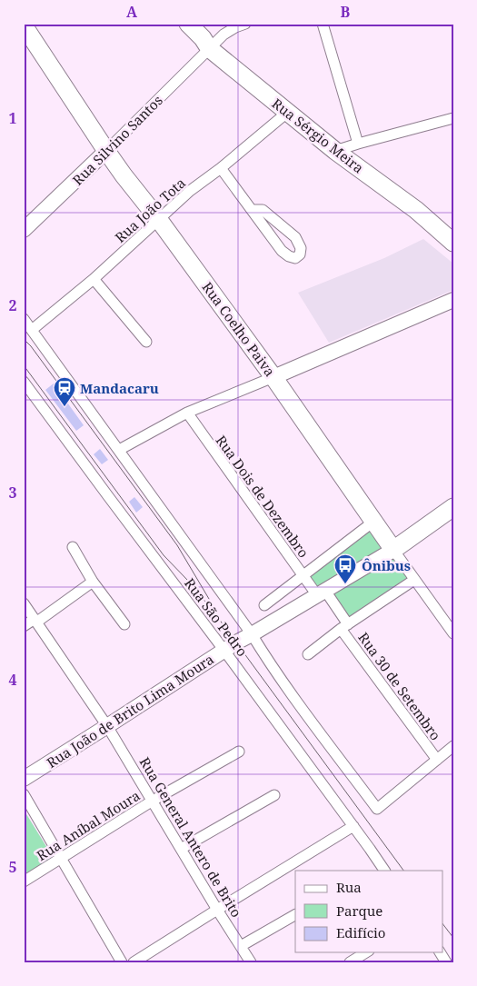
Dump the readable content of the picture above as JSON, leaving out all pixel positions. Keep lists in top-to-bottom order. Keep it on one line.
{"streets":{"main road":["Rua Sérgio Meira","Rua Coelho Paiva"],"street":["Rua Silvino Santos","Rua João Tota","Rua Dois de Dezembro","Rua São Pedro","Rua 30 de Setembro","Rua João de Brito Lima Moura","Rua Aníbal Moura","Rua General Antero de Brito"]},"crossings":[["Rua Sérgio Meira","Rua Silvino Santos"],["Rua Sérgio Meira","Rua João Tota"],["Rua Silvino Santos","Rua Coelho Paiva"],["Rua João Tota","Rua Coelho Paiva"],["Rua João Tota","Rua São Pedro"],["Rua Coelho Paiva","Rua João de Brito Lima Moura"],["Rua Dois de Dezembro","Rua 30 de Setembro"],["Rua Dois de Dezembro","Rua João de Brito Lima Moura"],["Rua São Pedro","Rua 30 de Setembro"],["Rua São Pedro","Rua João de Brito Lima Moura"],["Rua João de Brito Lima Moura","Rua General Antero de Brito"],["Rua Aníbal Moura","Rua General Antero de Brito"]],"places":{"station":["Mandacaru"],"bus stop":["Ônibus"]},"legend":["Rua","Parque","Edifício"],"grid":{"columns":["A","B"],"rows":["1","2","3","4","5"]}}
